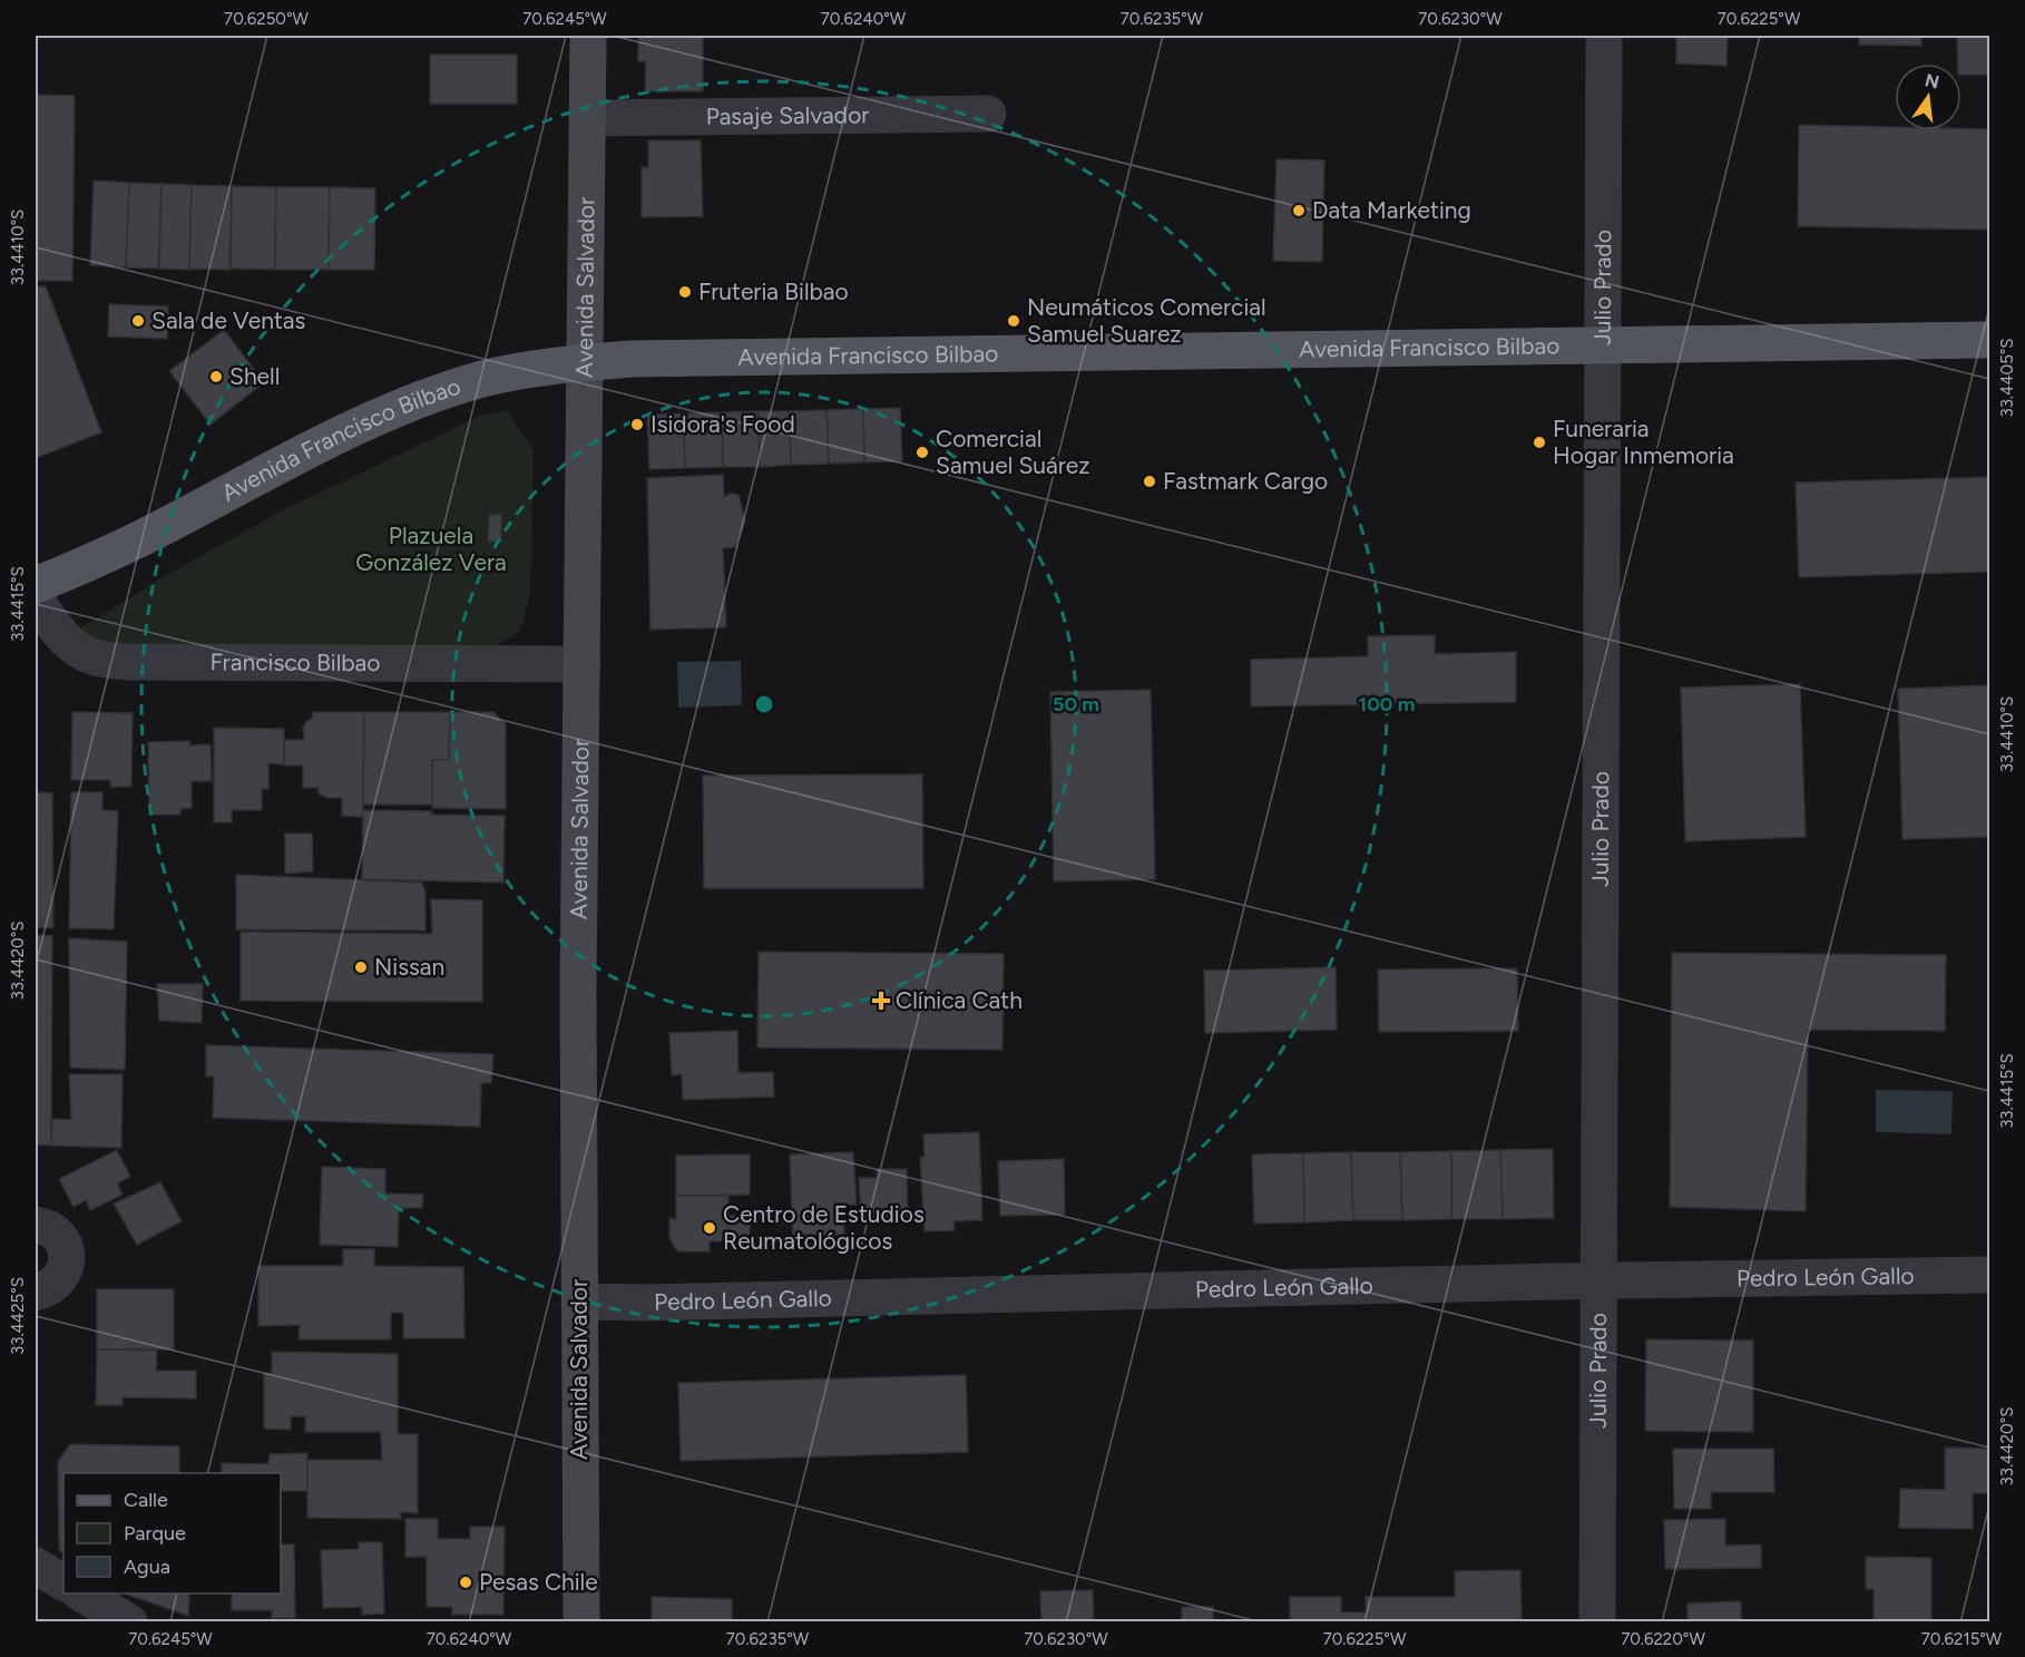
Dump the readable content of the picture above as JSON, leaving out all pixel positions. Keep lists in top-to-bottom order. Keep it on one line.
{"streets":{"main road":["Avenida Salvador","Avenida Francisco Bilbao"],"street":["Pasaje Salvador","Julio Prado","Francisco Bilbao","Pedro León Gallo"]},"crossings":[["Pasaje Salvador","Avenida Salvador"],["Avenida Salvador","Avenida Francisco Bilbao"],["Avenida Salvador","Francisco Bilbao"],["Avenida Salvador","Pedro León Gallo"],["Julio Prado","Avenida Francisco Bilbao"],["Julio Prado","Pedro León Gallo"]],"parks":["Plazuela González Vera"],"places":{"other":["Data Marketing","Fruteria Bilbao","Sala de Ventas","Neumáticos Comercial Samuel Suarez","Shell","Isidora's Food","Funeraria Hogar Inmemoria","Comercial Samuel Suárez","Fastmark Cargo","Nissan","Centro de Estudios Reumatológicos","Pesas Chile"],"health":["Clínica Cath"]},"legend":["Calle","Parque","Agua"],"north":"top","coordinates":["70.6250°W","70.6245°W","70.6240°W","70.6235°W","70.6230°W","70.6225°W","33.4410°S","33.4405°S","33.4415°S","33.4420°S","33.4425°S","70.6220°W","70.6215°W"],"rings":["50 m","100 m"]}
